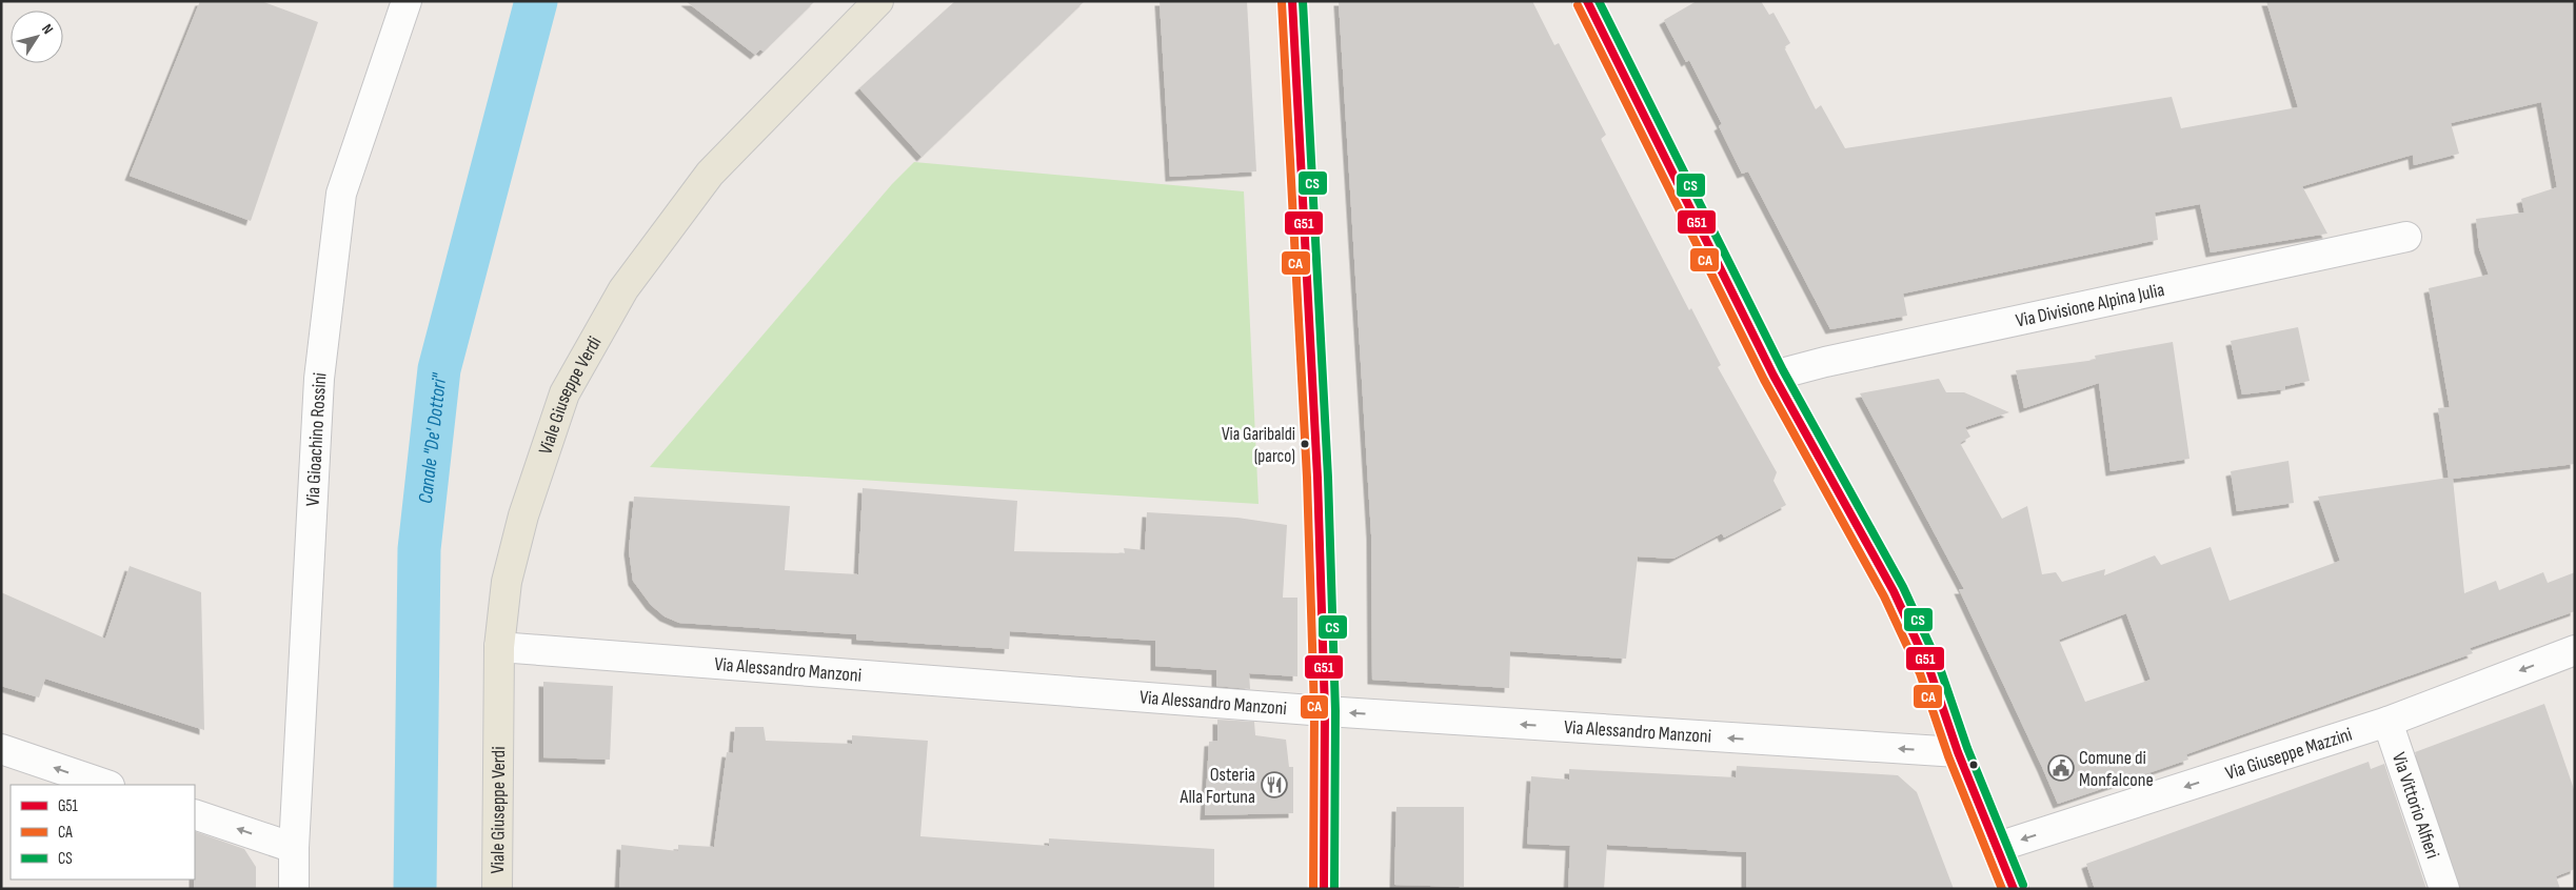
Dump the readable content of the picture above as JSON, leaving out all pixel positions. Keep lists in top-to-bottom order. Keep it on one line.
{"streets":{"main road":["Viale Giuseppe Verdi"],"street":["Via Divisione Alpina Julia","Via Gioachino Rossini","Via Alessandro Manzoni","Via Giuseppe Mazzini","Via Vittorio Alfieri"]},"crossings":[["Viale Giuseppe Verdi","Via Alessandro Manzoni"],["Via Giuseppe Mazzini","Via Vittorio Alfieri"]],"one_way":["Via Alessandro Manzoni","Via Giuseppe Mazzini"],"water":["Canale \"De' Dottori\""],"places":{"other":["Via Garibaldi (parco)"],"public building":["Comune di Monfalcone"],"restaurant":["Osteria Alla Fortuna"]},"lines":["transit line G51","transit line CS","transit line CA"],"legend":["G51","CA","CS"],"north":"top right"}
